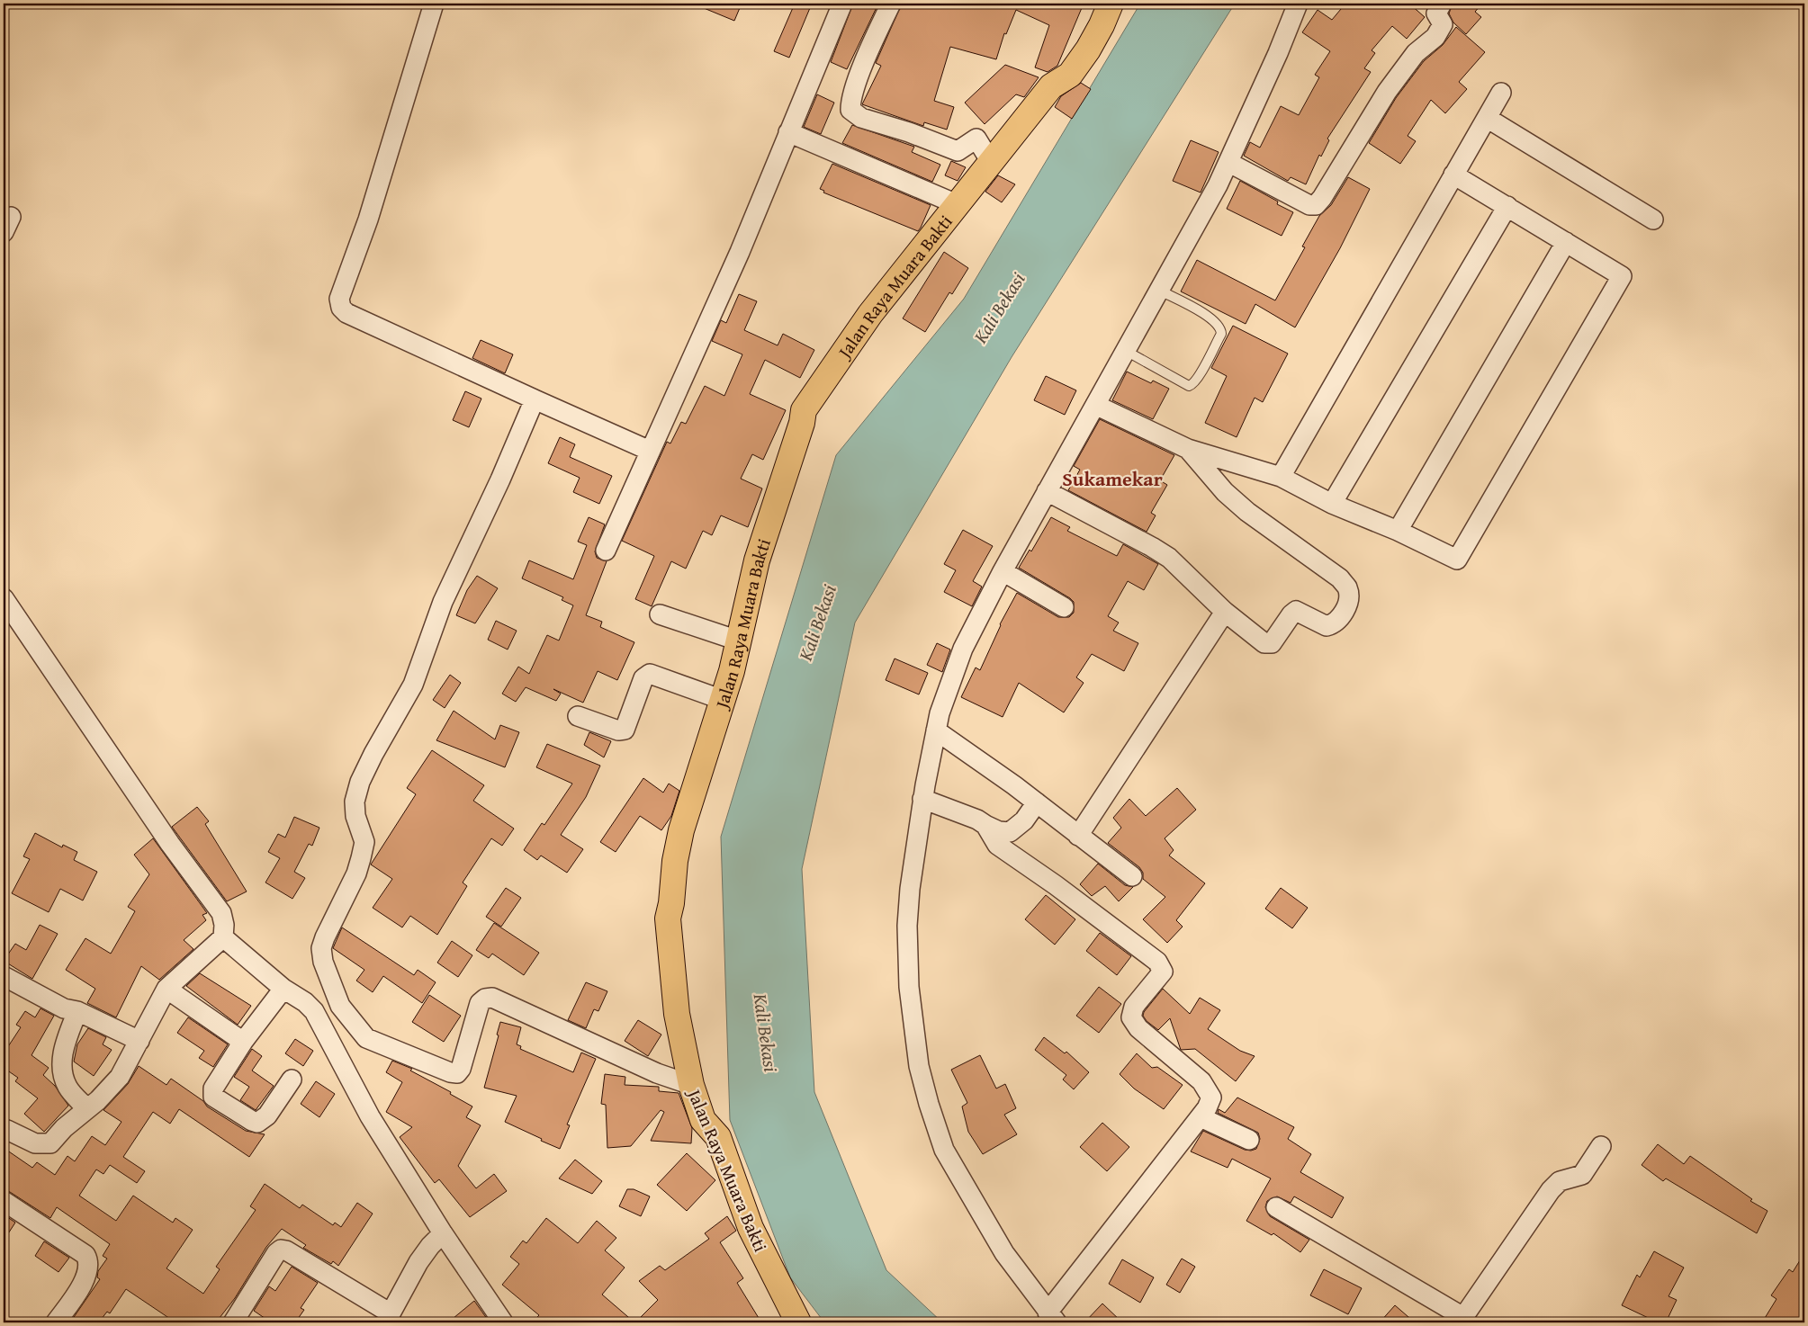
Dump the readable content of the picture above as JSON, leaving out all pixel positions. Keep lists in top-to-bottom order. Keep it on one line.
{"streets":{"main road":["Jalan Raya Muara Bakti"]},"districts":["Sukamekar"],"water":["Kali Bekasi"]}
